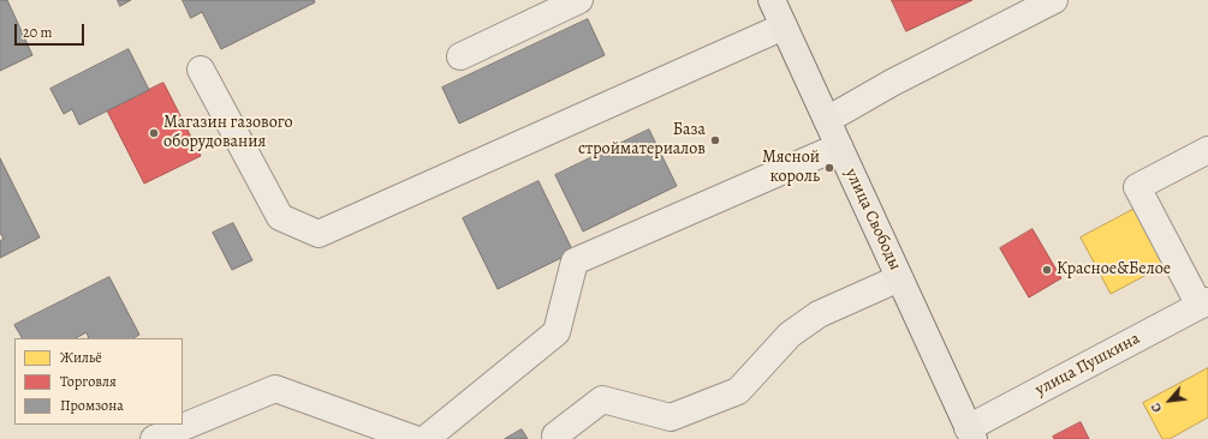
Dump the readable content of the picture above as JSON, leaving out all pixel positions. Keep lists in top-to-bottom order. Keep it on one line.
{"streets":{"main road":["улица Свободы"],"street":["улица Пушкина"]},"crossings":[["улица Свободы","улица Пушкина"]],"places":["Магазин газового оборудования","База стройматериалов","Мясной король","Красное&Белое"],"legend":["Жильё","Торговля","Промзона"],"scale_bar":"20 m","north":"bottom left"}
